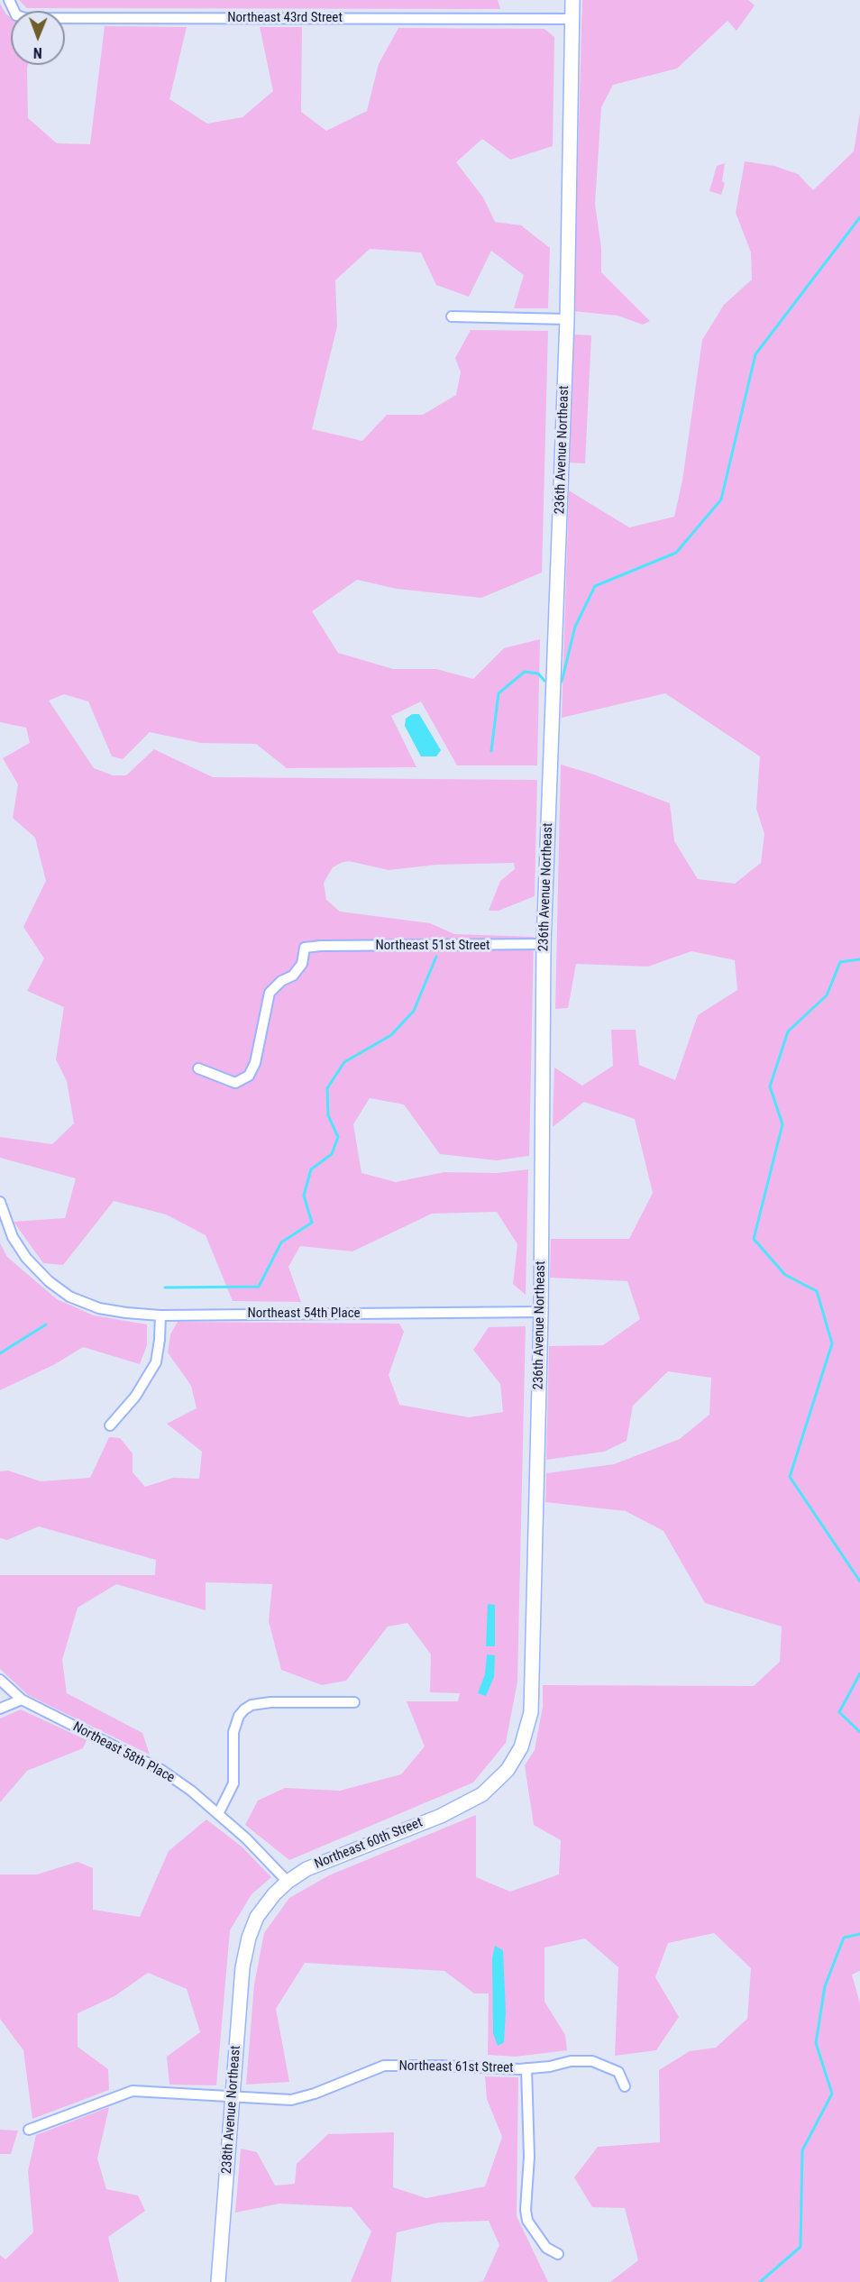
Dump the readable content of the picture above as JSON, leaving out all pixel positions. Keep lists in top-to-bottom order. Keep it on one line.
{"streets":{"street":["Northeast 43rd Street","236th Avenue Northeast","Northeast 51st Street","Northeast 54th Place","Northeast 58th Place","Northeast 60th Street","Northeast 61st Street","238th Avenue Northeast"]},"crossings":[["Northeast 43rd Street","236th Avenue Northeast"],["236th Avenue Northeast","Northeast 51st Street"],["236th Avenue Northeast","Northeast 54th Place"],["236th Avenue Northeast","Northeast 60th Street"],["Northeast 58th Place","Northeast 60th Street"],["Northeast 60th Street","238th Avenue Northeast"],["Northeast 61st Street","238th Avenue Northeast"]],"north":"bottom"}
